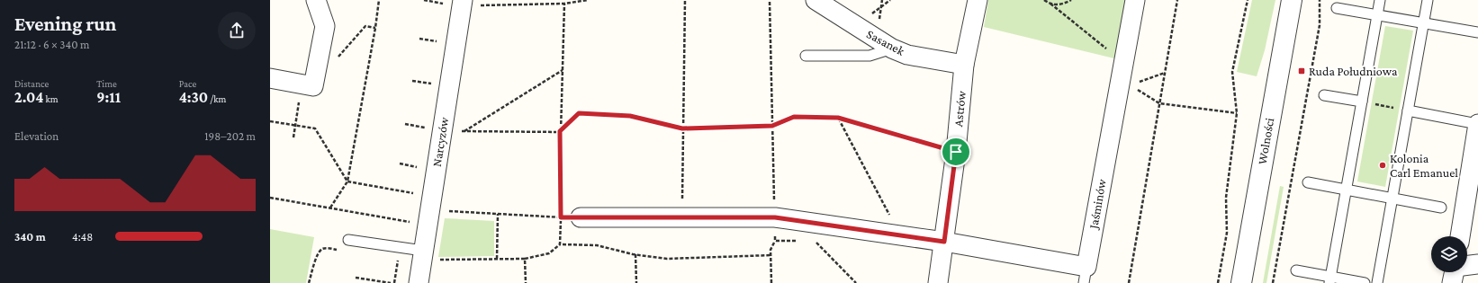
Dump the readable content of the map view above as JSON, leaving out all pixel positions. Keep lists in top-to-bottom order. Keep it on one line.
{"streets":{"street":["Sasanek","Astrów","Wolności","Narcyzów","Jaśminów"]},"crossings":[["Sasanek","Astrów"],["Astrów","Jaśminów"]],"places":{"transit":["Ruda Południowa"],"other":["Kolonia Carl Emanuel"]},"page":{"heading":["Evening run","21:12 · 6 × 340 m"],"stats":[["Distance","2.04 km"],["Time","9:11"],["Pace","4:30 /km"]],"chart":["Elevation","198–202 m"],"list":[{"name":"340 m","note":"4:48"}]}}
